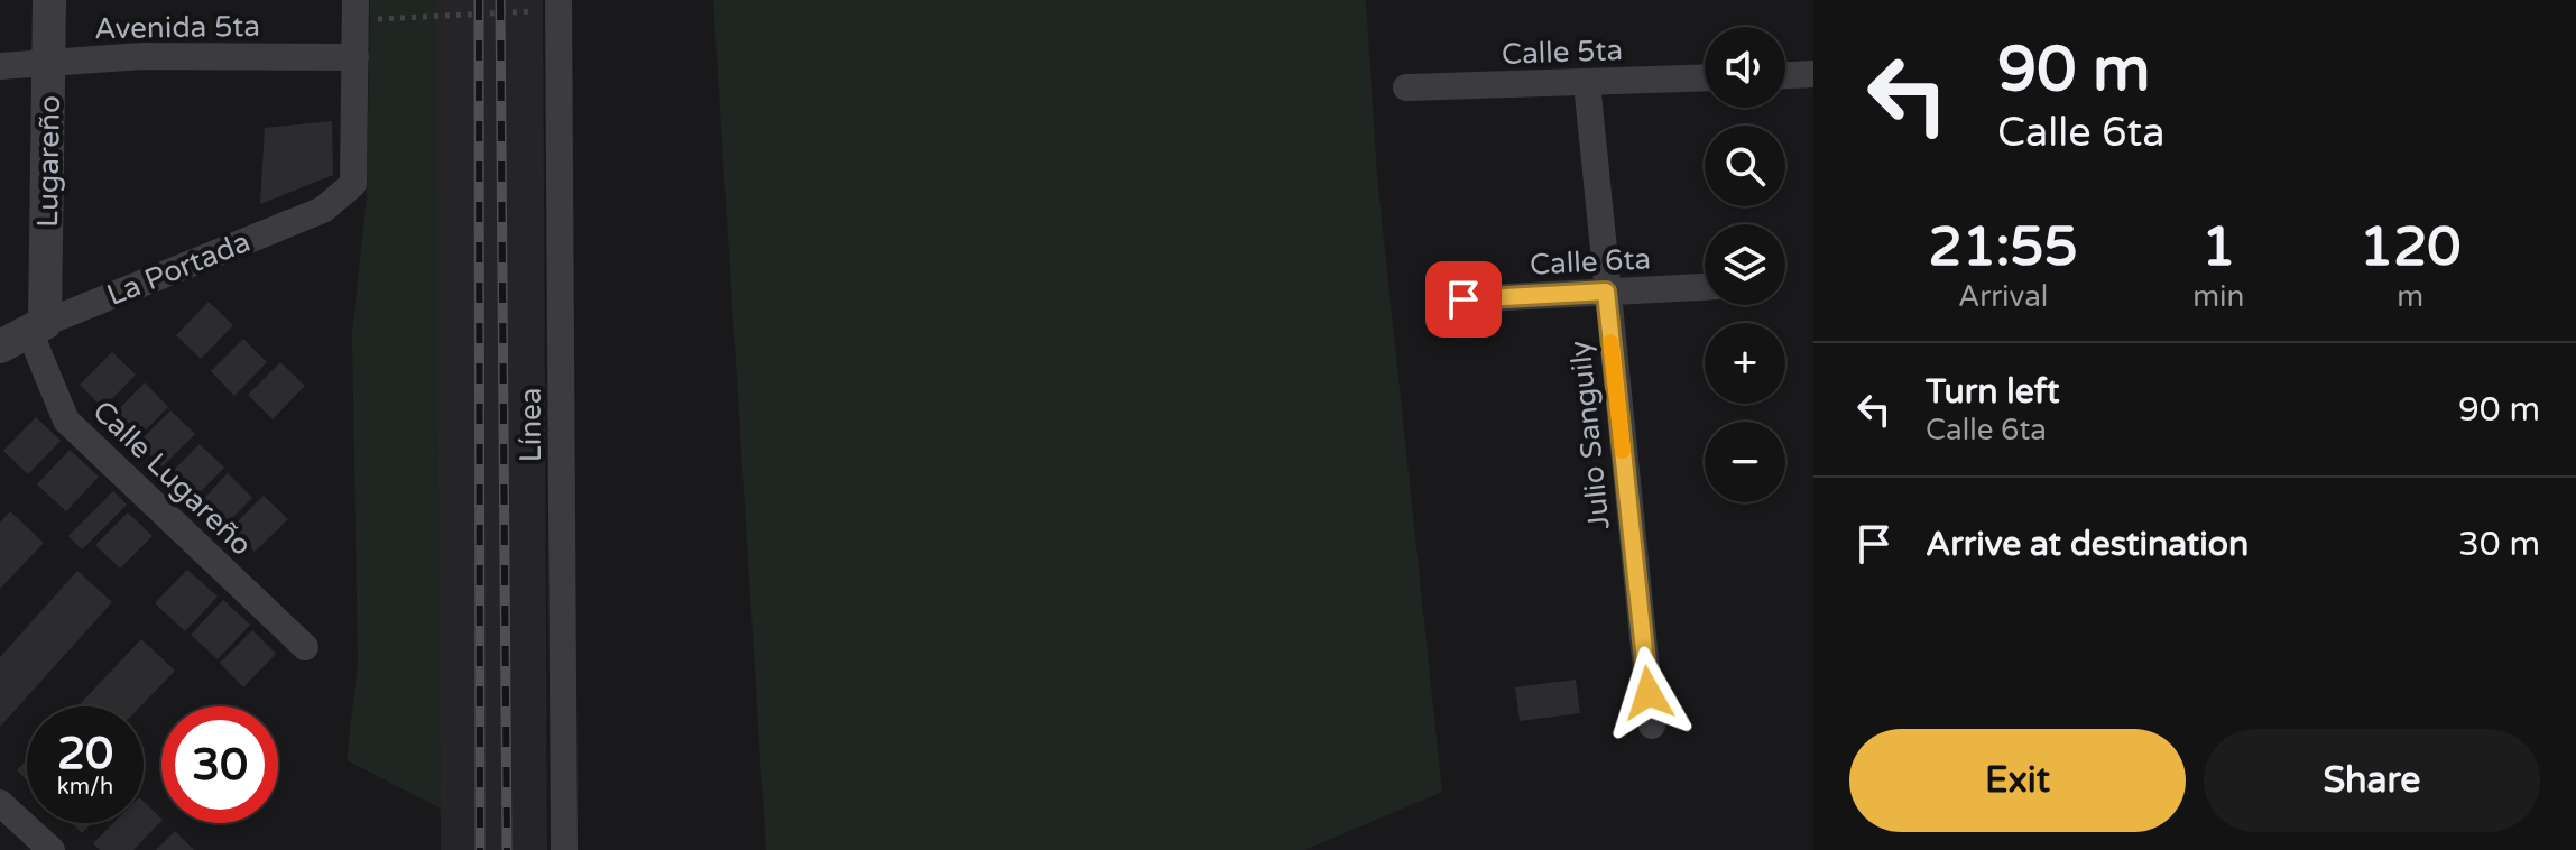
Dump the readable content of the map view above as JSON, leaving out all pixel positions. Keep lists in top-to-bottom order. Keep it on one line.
{"streets":{"street":["Avenida 5ta","Calle 5ta","Lugareño","Calle 6ta","La Portada","Línea","Julio Sanguily","Calle Lugareño"]},"crossings":[["Avenida 5ta","Lugareño"],["Avenida 5ta","La Portada"],["Calle 5ta","Julio Sanguily"],["Lugareño","La Portada"],["Lugareño","Calle Lugareño"],["Calle 6ta","Julio Sanguily"],["La Portada","Calle Lugareño"]],"page":{"turn":["90 m","Calle 6ta"],"map_buttons":["+","−"],"eta":["21:55","Arrival","1","min","120","m"],"list":[{"name":"Turn left","note":"Calle 6ta","value":"90 m"},{"name":"Arrive at destination","value":"30 m"}],"speed":"20 km/h","limit":"30","buttons":["Exit","Share"]}}
